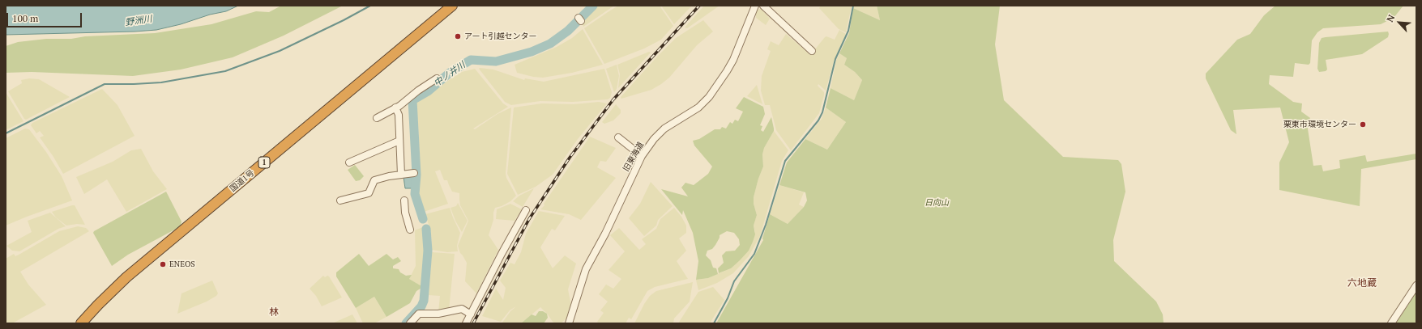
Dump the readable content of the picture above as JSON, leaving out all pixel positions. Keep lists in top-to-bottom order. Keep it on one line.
{"streets":{"highway":["1","国道1号"],"street":["旧東海道"]},"districts":["六地蔵","林"],"water":["野洲川","中ノ井川"],"parks":["日向山"],"places":["アート引越センター","栗東市環境センター","ENEOS"],"scale_bar":"100 m","north":"top left"}
